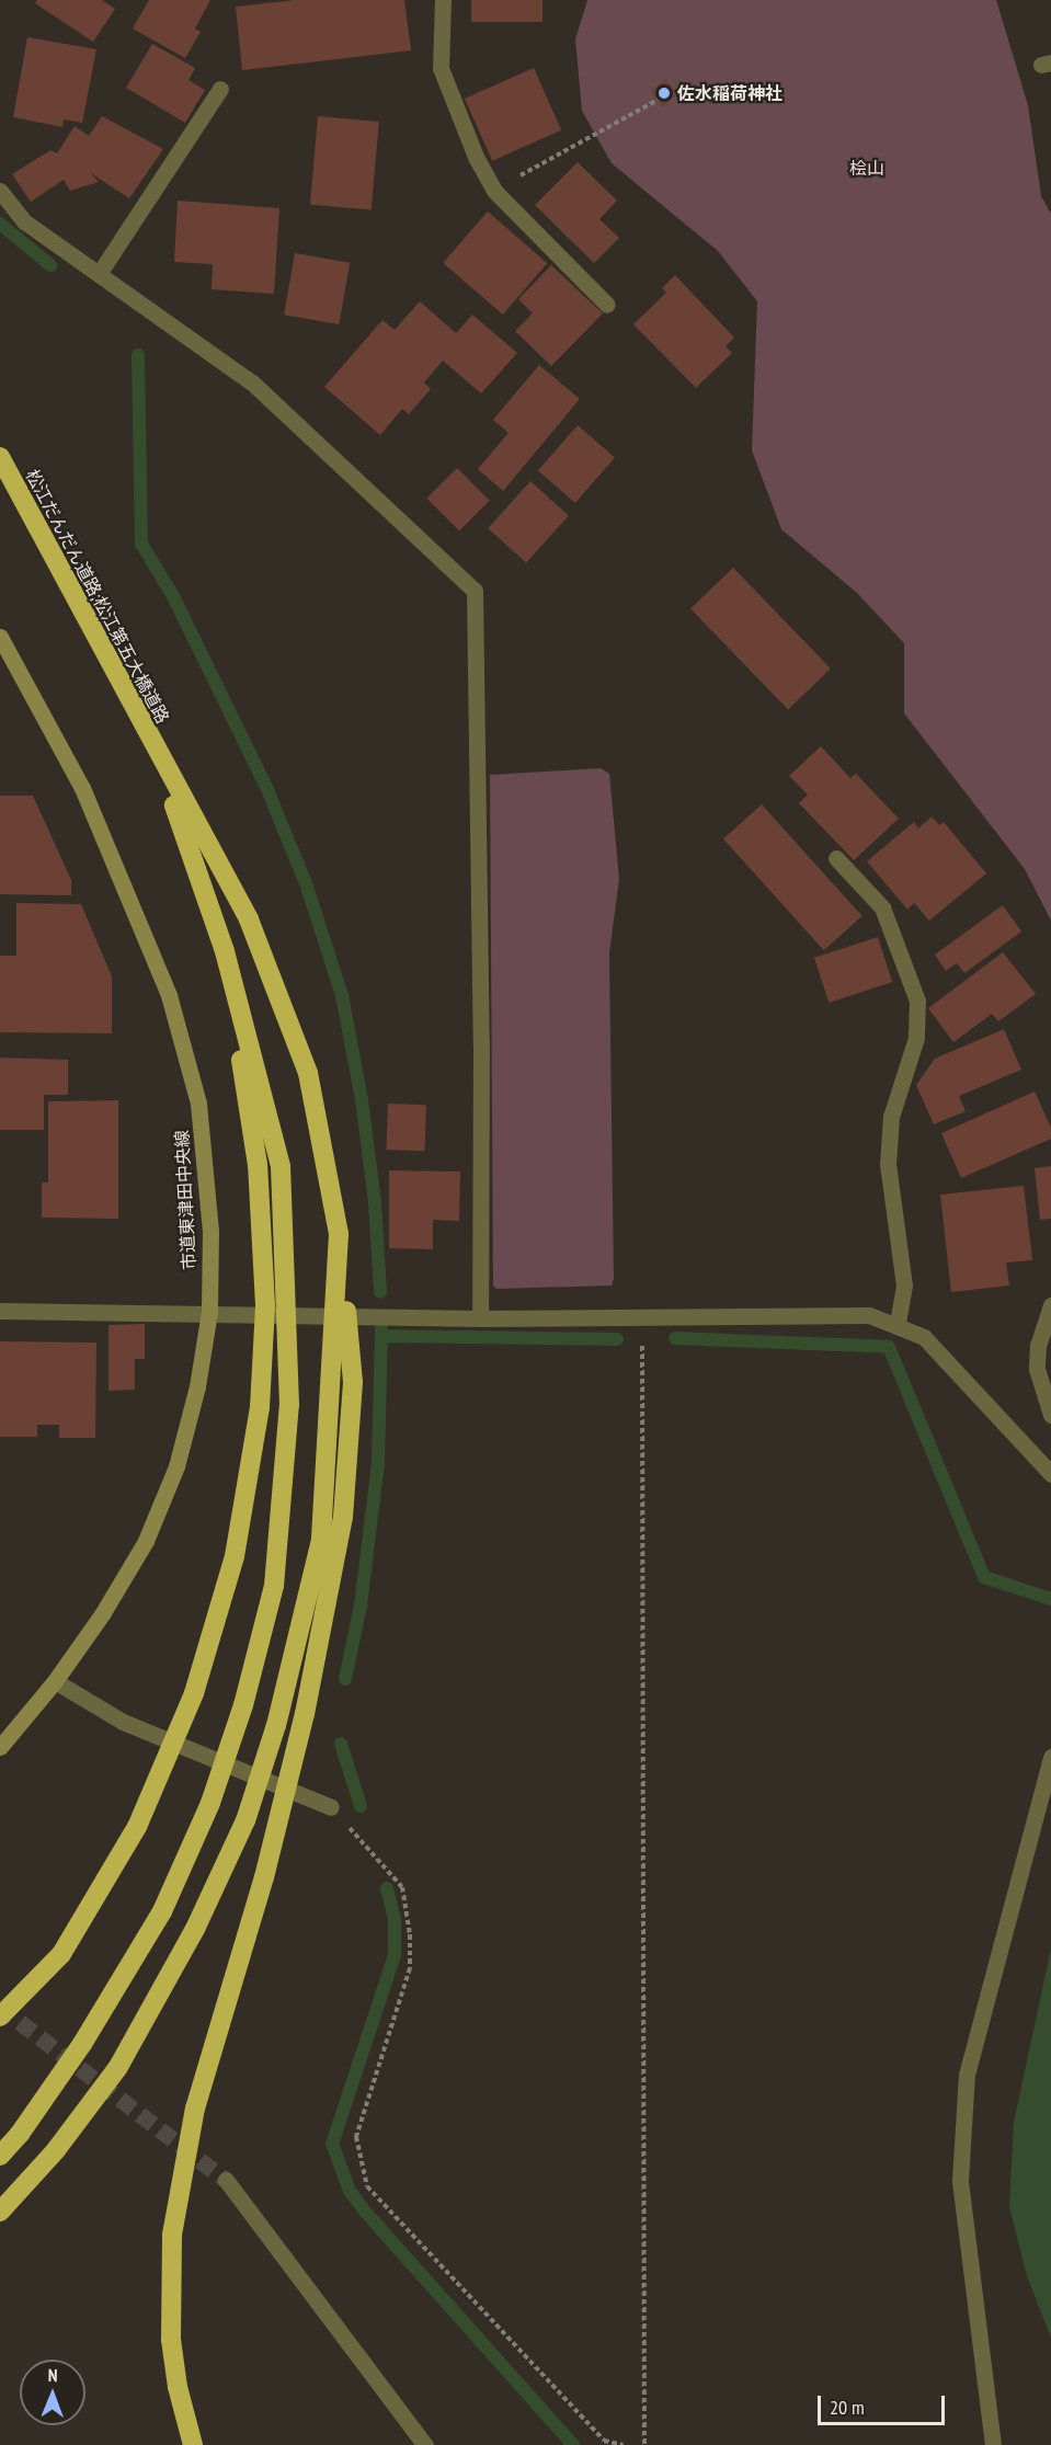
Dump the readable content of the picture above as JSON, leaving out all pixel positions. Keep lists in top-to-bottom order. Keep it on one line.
{"streets":{"highway":["松江だんだん道路;松江第五大橋道路"],"street":["市道東津田中央線"]},"parks":["桧山"],"places":["佐水稲荷神社"],"scale_bar":"20 m","north":"top"}
